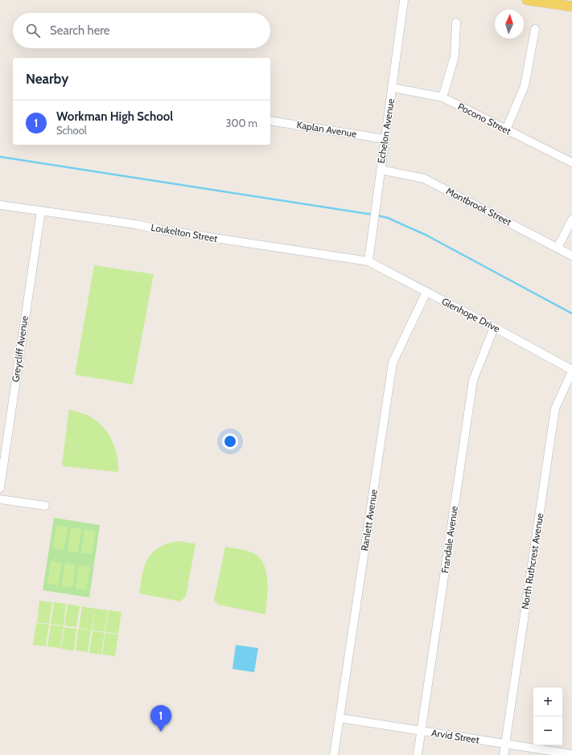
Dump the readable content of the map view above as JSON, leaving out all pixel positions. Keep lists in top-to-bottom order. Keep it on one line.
{"streets":{"street":["Pocono Street","Kaplan Avenue","Echelon Avenue","Montbrook Street","Loukelton Street","Glenhope Drive","Greycliff Avenue","Ranlett Avenue","Frandale Avenue","North Ruthcrest Avenue","Arvid Street"]},"crossings":[["Pocono Street","Echelon Avenue"],["Kaplan Avenue","Echelon Avenue"],["Echelon Avenue","Montbrook Street"],["Echelon Avenue","Loukelton Street"],["Echelon Avenue","Glenhope Drive"],["Loukelton Street","Glenhope Drive"],["Loukelton Street","Greycliff Avenue"],["Glenhope Drive","Ranlett Avenue"],["Glenhope Drive","Frandale Avenue"],["Glenhope Drive","North Ruthcrest Avenue"],["Ranlett Avenue","Arvid Street"],["Frandale Avenue","Arvid Street"],["North Ruthcrest Avenue","Arvid Street"]],"north":"top","page":{"search":"Search here","heading":"Nearby","list":[{"mark":"1","name":"Workman High School","note":"School","value":"300 m"}],"map_buttons":["+","−"],"pins":"1"}}
